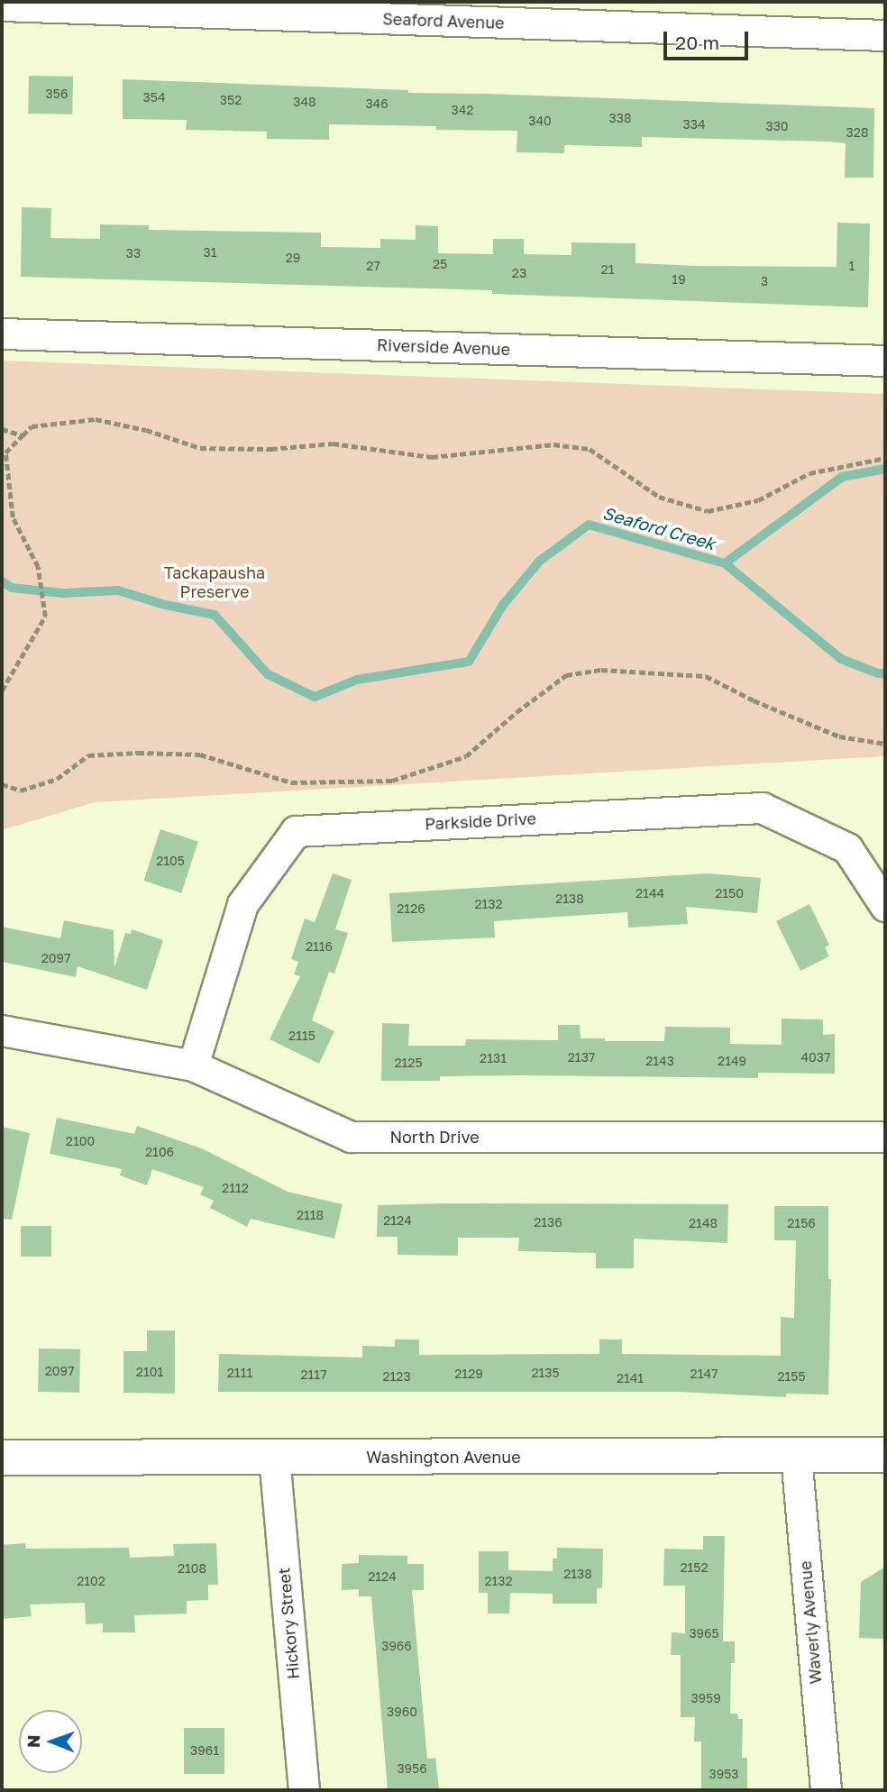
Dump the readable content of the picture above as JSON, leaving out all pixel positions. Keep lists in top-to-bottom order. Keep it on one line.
{"streets":{"street":["Seaford Avenue","Riverside Avenue","Parkside Drive","North Drive","Washington Avenue","Waverly Avenue","Hickory Street"]},"crossings":[["Parkside Drive","North Drive"],["Washington Avenue","Waverly Avenue"],["Washington Avenue","Hickory Street"]],"water":["Seaford Creek"],"parks":["Tackapausha Preserve"],"house_numbers":["356","354","352","348","346","342","338","340","334","330","328","31","33","29","25","27","1","21","23","19","3","2105","2144","2150","2138","2132","2126","2116","2097","2115","2137","4037","2131","2143","2149","2125","2100","2106","2112","2118","2124","2136","2148","2156","2097","2101","2111","2135","2129","2147","2117","2123","2155","2141","2152","2108","2138","2124","2102","2132","3965","3966","3959","3960","3961","3956","3953"],"scale_bar":"20 m","north":"left"}
